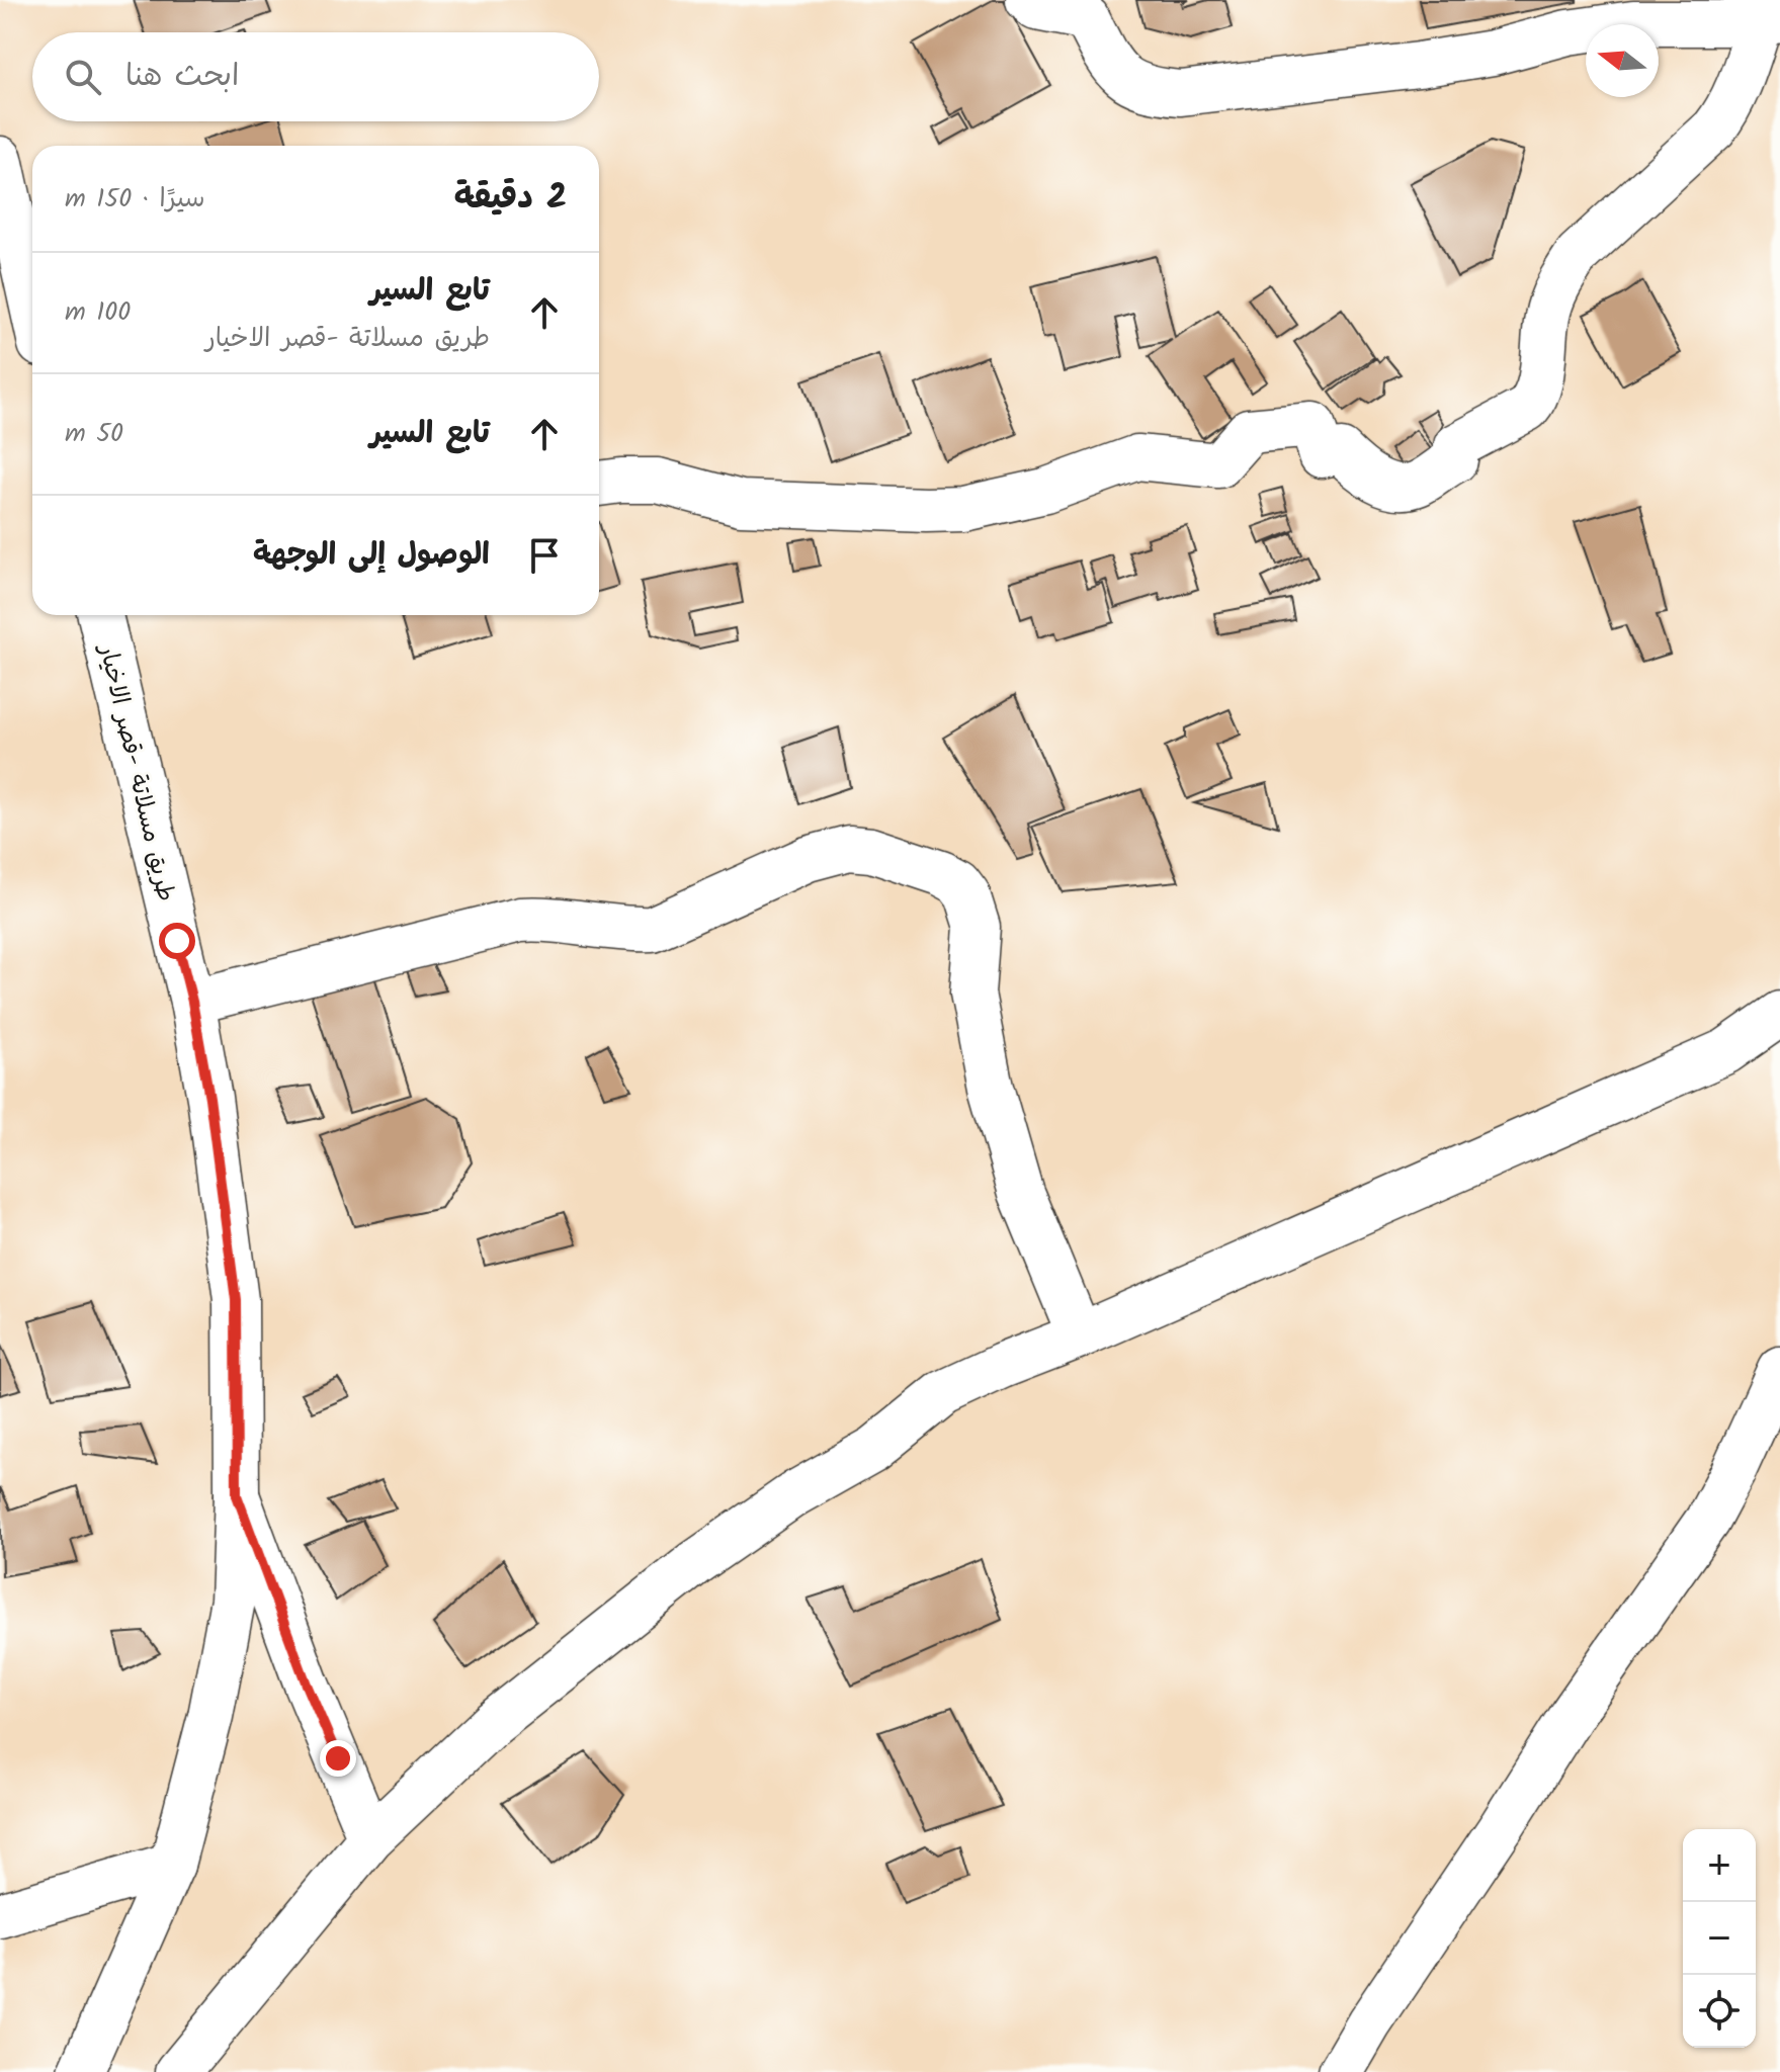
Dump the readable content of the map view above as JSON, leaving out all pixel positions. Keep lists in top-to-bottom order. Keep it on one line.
{"streets":{"street":["طريق مسلاتة -قصر الاخيار"]},"north":"left","page":{"search":"ابحث هنا","heading":["2 دقيقة","سيرًا · 150 m"],"list":[["تابع السير","طريق مسلاتة -قصر الاخيار","100 m"],["تابع السير","50 m"],"الوصول إلى الوجهة"],"map_buttons":["+","−"]}}
